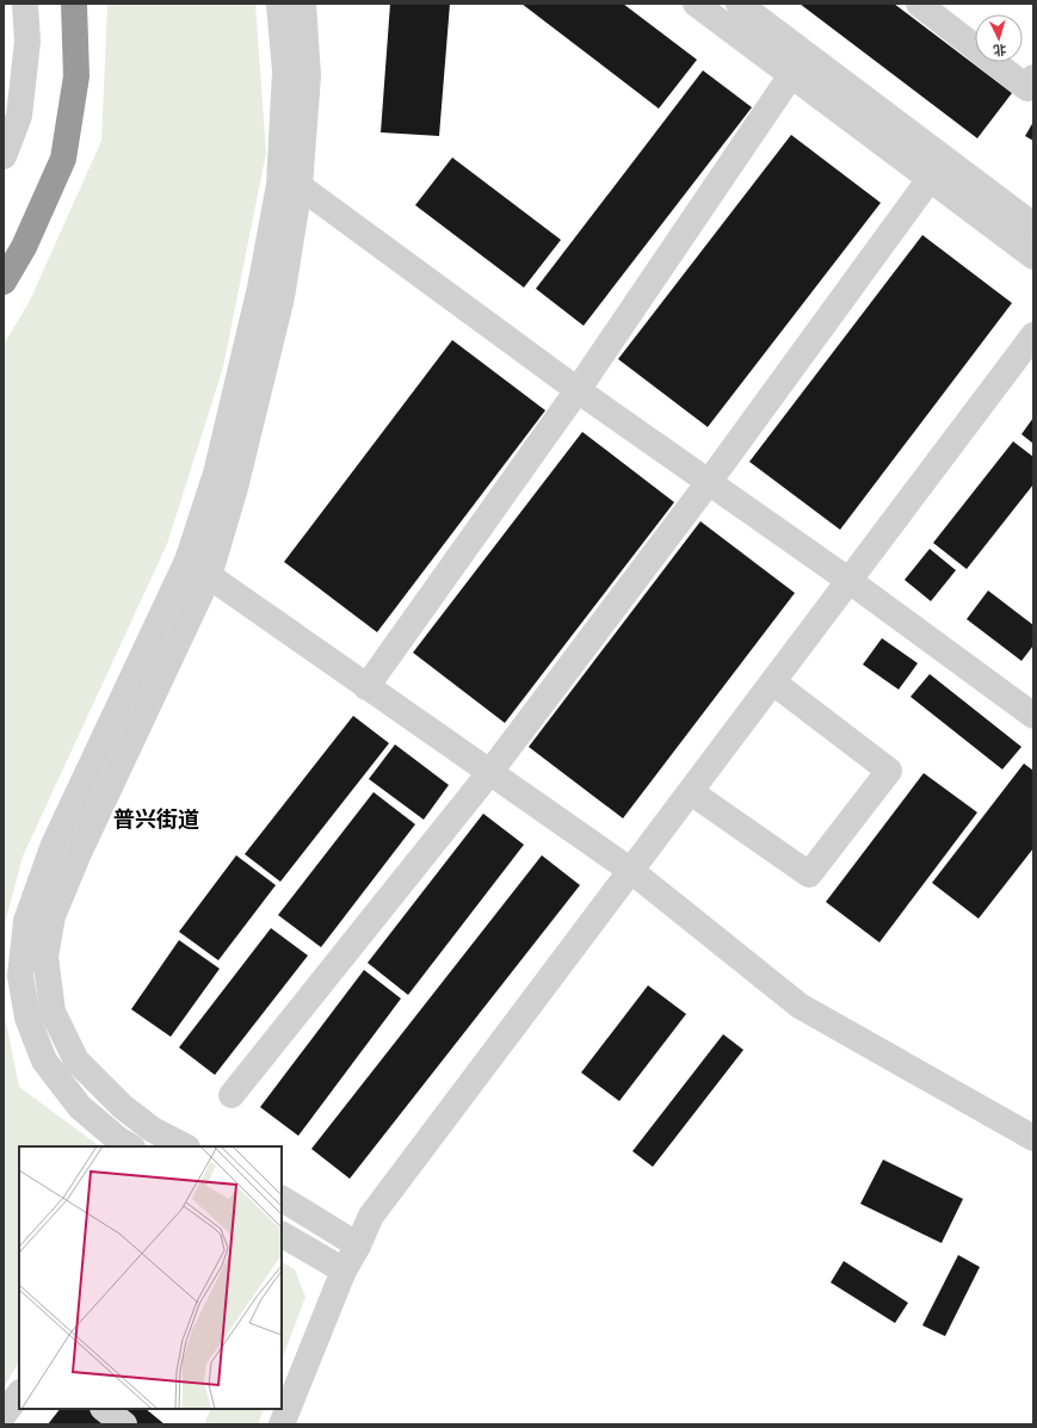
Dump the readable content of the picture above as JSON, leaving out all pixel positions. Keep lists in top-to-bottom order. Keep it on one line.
{"districts":["普兴街道"],"north":"bottom"}
